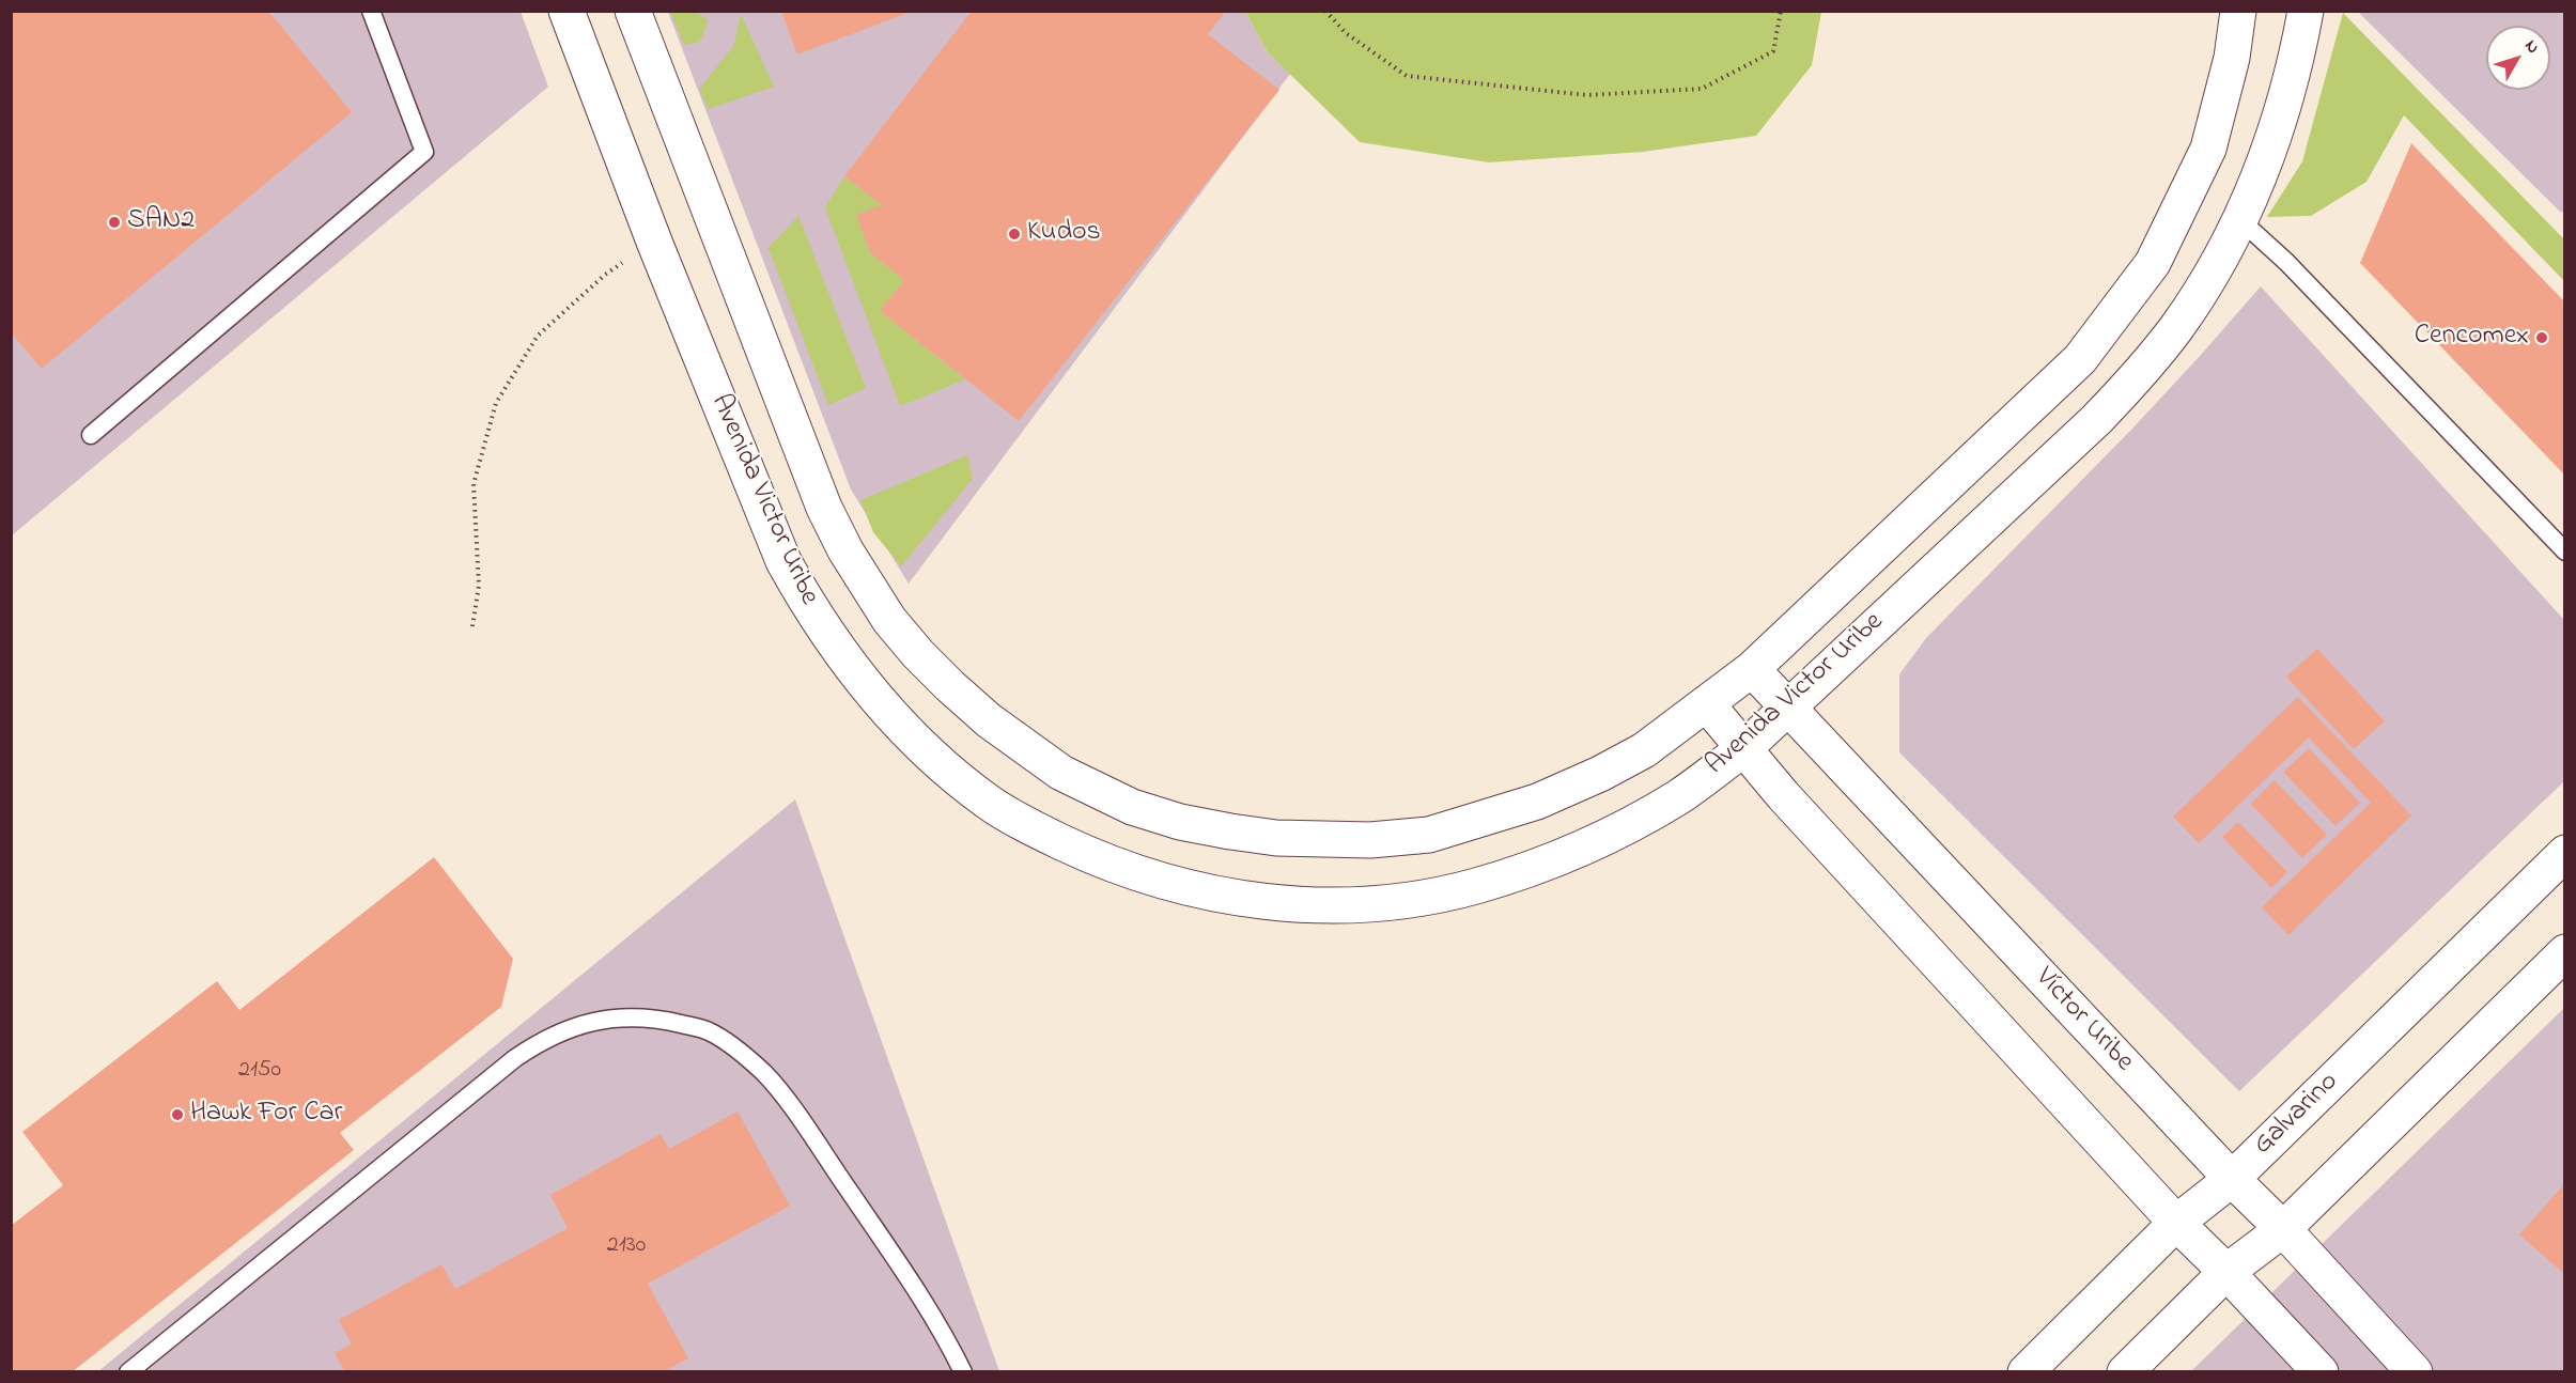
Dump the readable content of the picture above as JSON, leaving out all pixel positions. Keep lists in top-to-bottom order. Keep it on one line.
{"streets":{"street":["Avenida Victor Uribe","Víctor Uribe","Galvarino"]},"crossings":[["Avenida Victor Uribe","Víctor Uribe"],["Víctor Uribe","Galvarino"]],"places":["SAN2","Kudos","Cencomex","Hawk For Car"],"house_numbers":["2150","2130"],"north":"top right"}
